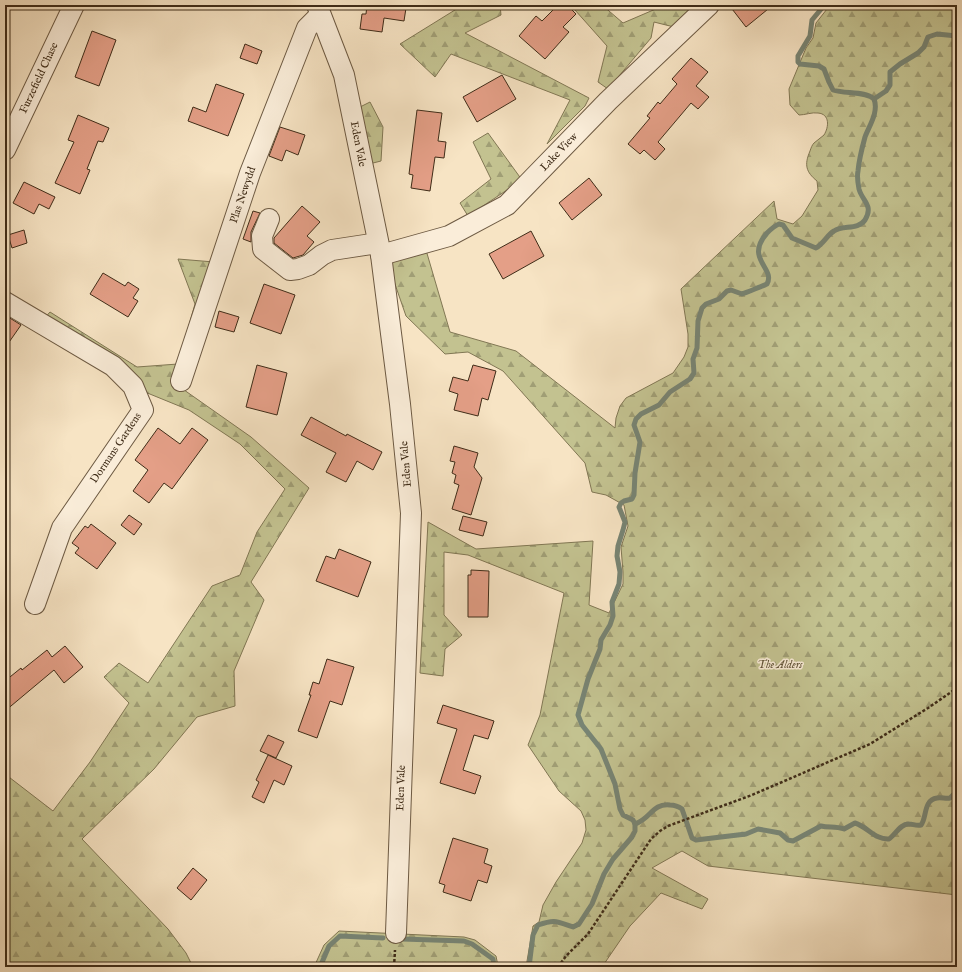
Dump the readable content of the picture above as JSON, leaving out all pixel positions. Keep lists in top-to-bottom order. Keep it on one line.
{"streets":{"street":["Furzefield Chase","Eden Vale","Lake View","Plas Newydd","Dormans Gardens"]},"crossings":[["Eden Vale","Lake View"],["Eden Vale","Plas Newydd"]],"parks":["The Alders"]}
